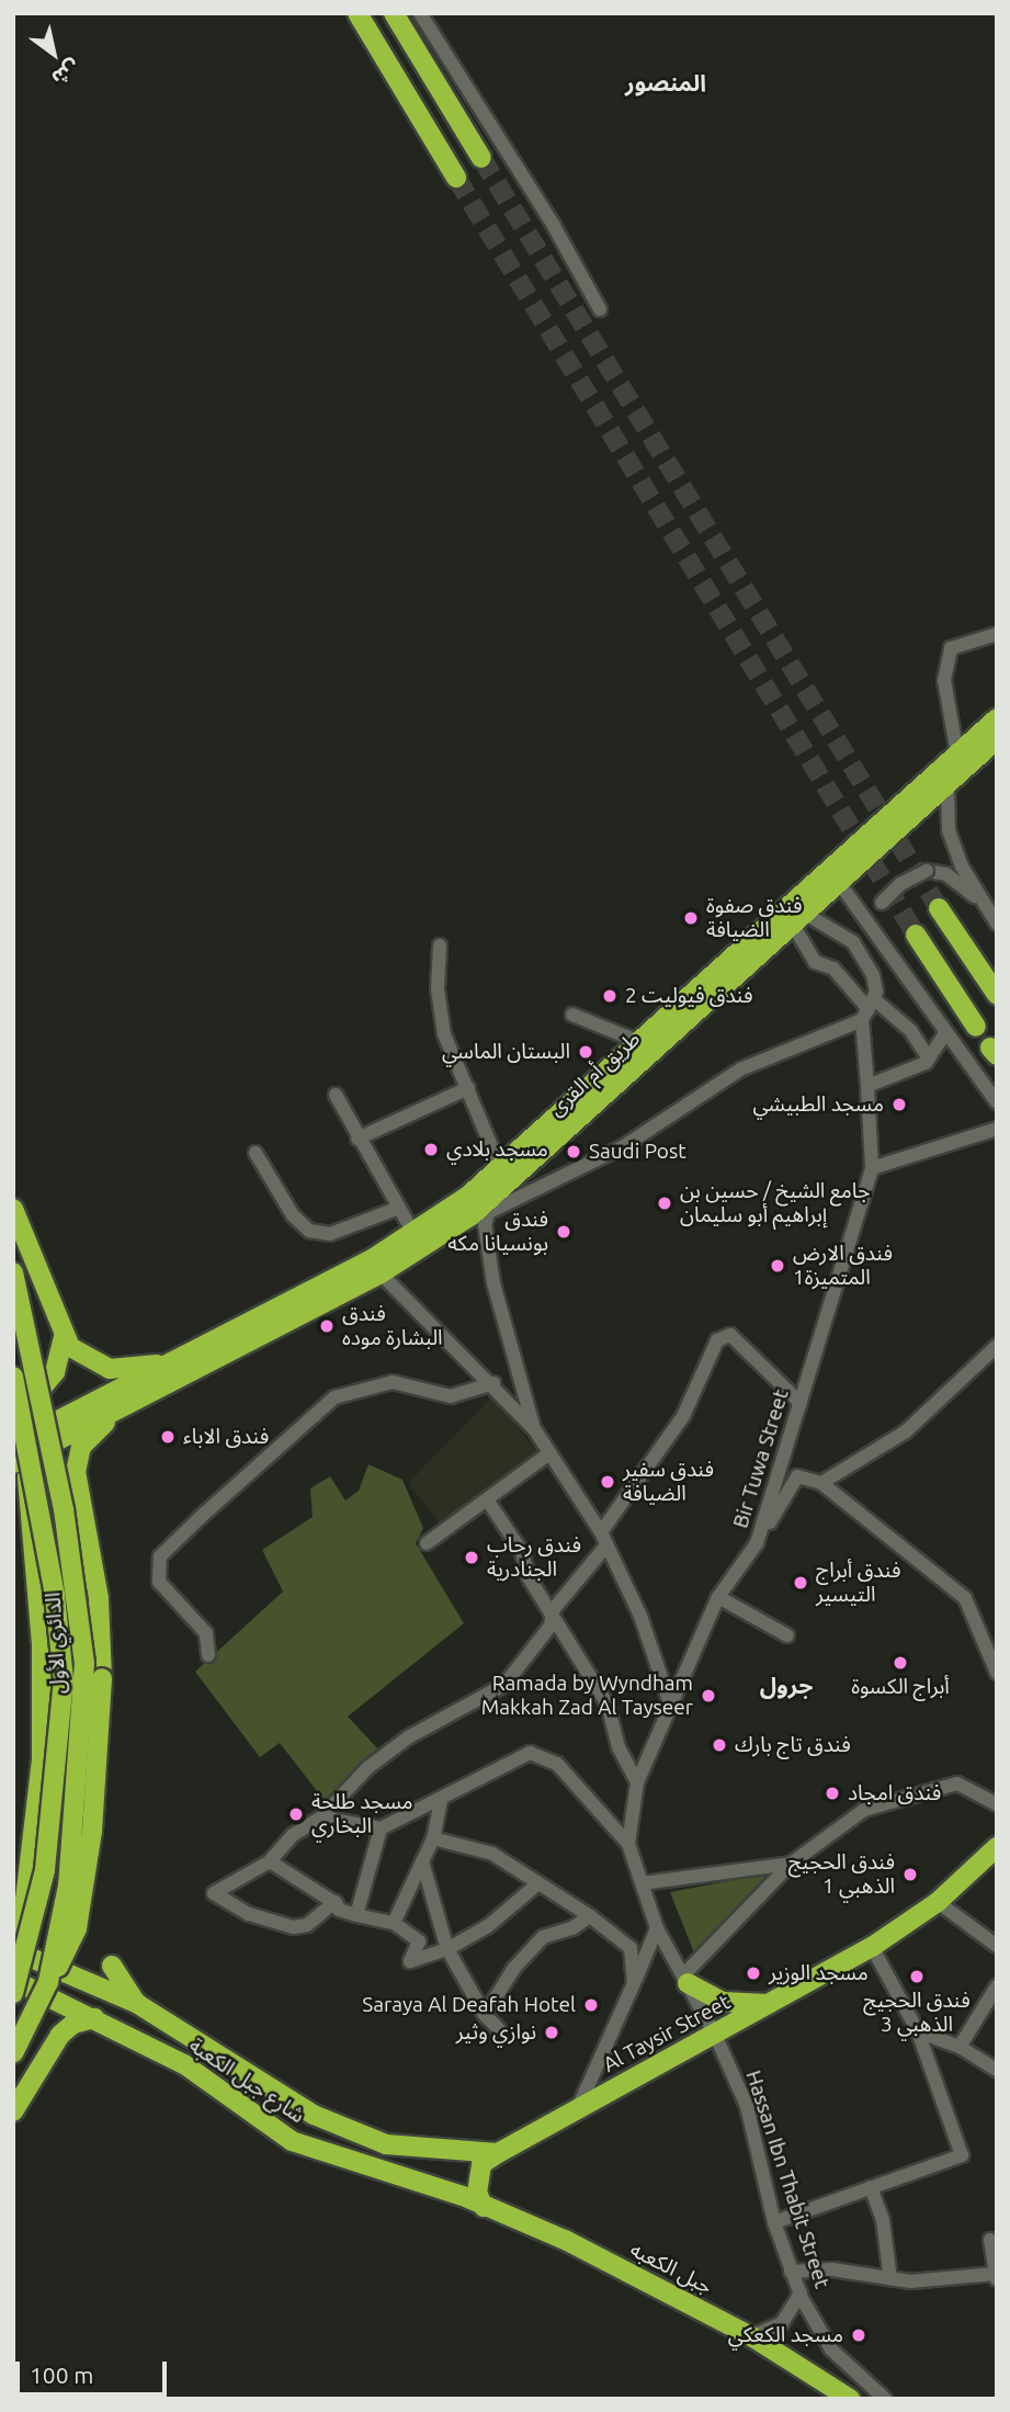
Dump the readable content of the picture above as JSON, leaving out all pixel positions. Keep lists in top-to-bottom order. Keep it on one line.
{"streets":{"highway":["طريق أم القرى","الدائري الأول","Al Taysir Street","شارع جبل الكعبة","جبل الكعبه"],"street":["Bir Tuwa Street","Hassan Ibn Thabit Street"]},"crossings":[["طريق أم القرى","Bir Tuwa Street"],["طريق أم القرى","الدائري الأول"],["Bir Tuwa Street","Al Taysir Street"],["Bir Tuwa Street","Hassan Ibn Thabit Street"],["Al Taysir Street","شارع جبل الكعبة"],["Al Taysir Street","Hassan Ibn Thabit Street"],["شارع جبل الكعبة","جبل الكعبه"]],"districts":["المنصور","جرول"],"places":["فندق صفوة الضيافة","فندق فيوليت 2","البستان الماسي","مسجد الطبيشي","مسجد بلادي","Saudi Post","جامع الشيخ / حسين بن إبراهيم أبو سليمان","فندق بونسيانا مكه","فندق الارض المتميزة1","فندق البشارة موده","فندق الاباء","فندق سفير الضيافة","فندق رحاب الجنادرية","فندق أبراج التيسير","أبراج الكسوة","Ramada by Wyndham Makkah Zad Al Tayseer","فندق تاج بارك","فندق امجاد","مسجد طلحة البخاري","فندق الحجيج الذهبي 1","مسجد الوزير","فندق الحجيج الذهبي 3","Saraya Al Deafah Hotel","نوازي وثير","مسجد الكعكي"],"scale_bar":"100 m","north":"bottom right"}
